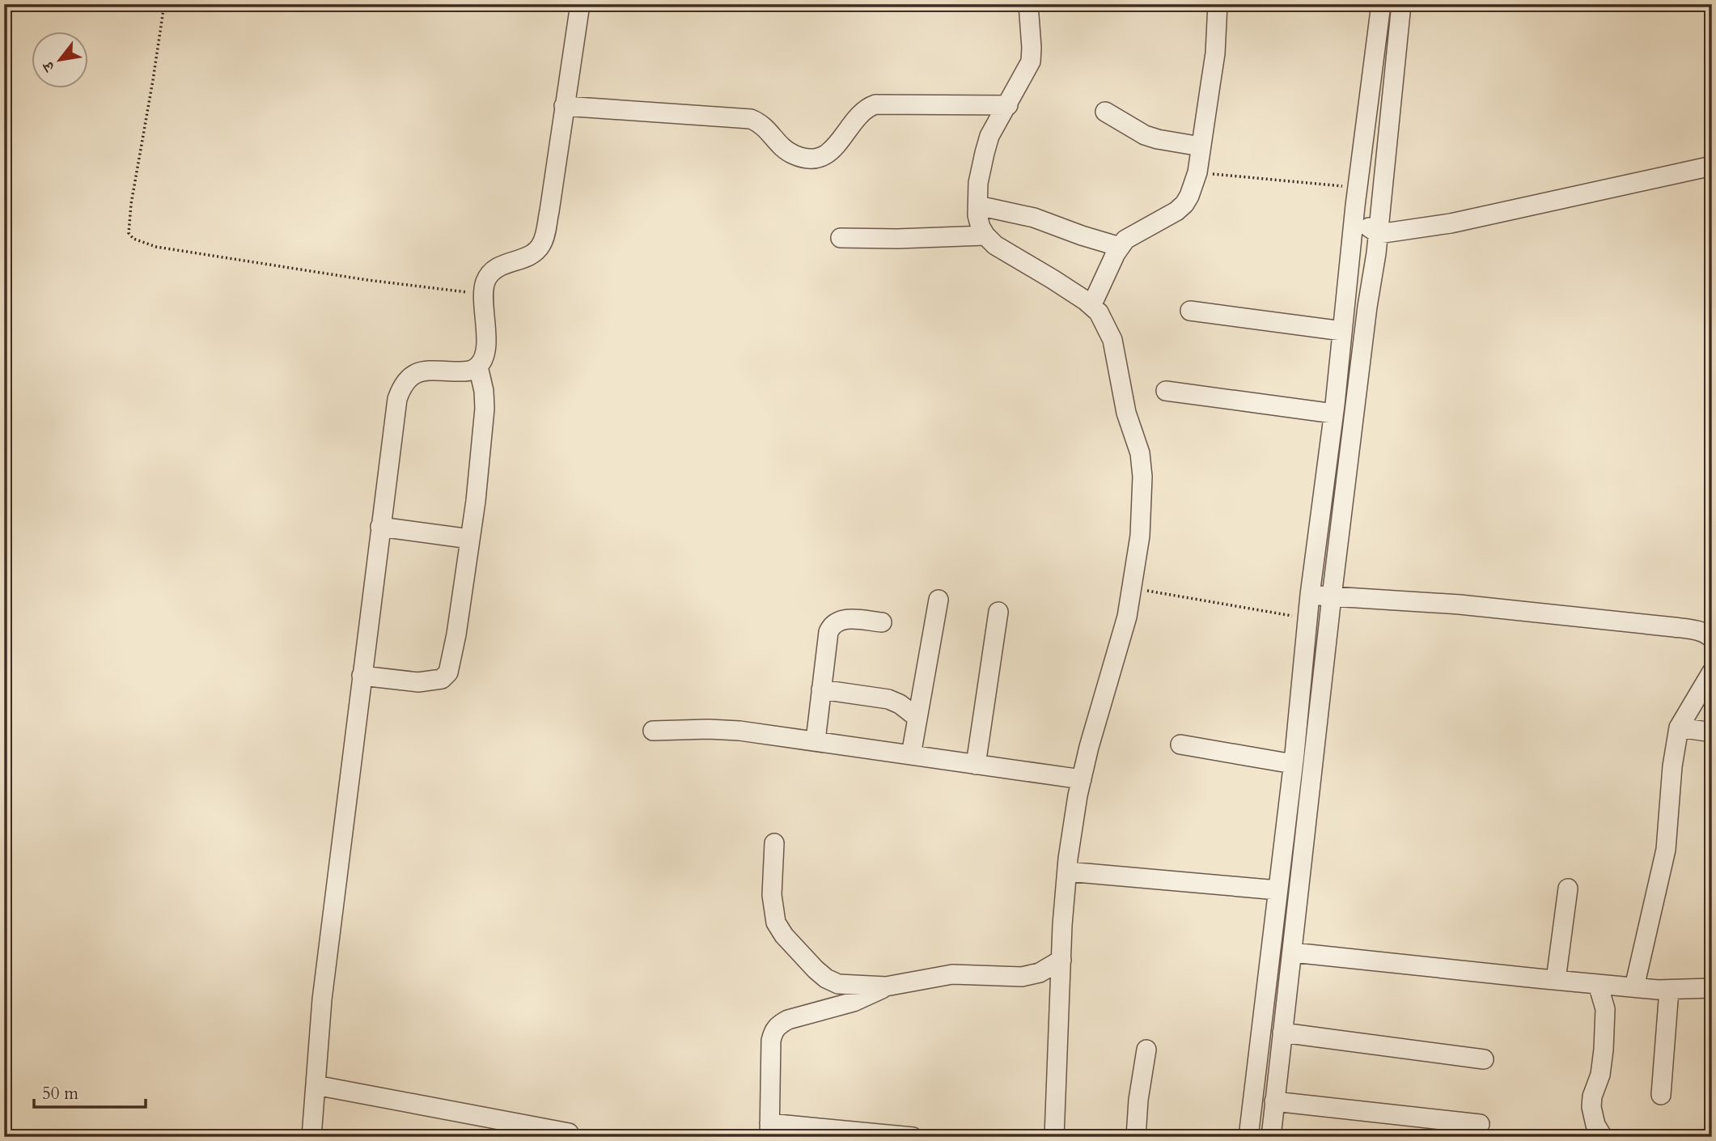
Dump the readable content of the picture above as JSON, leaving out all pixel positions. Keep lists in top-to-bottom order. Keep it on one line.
{"scale_bar":"50 m","north":"bottom left"}
